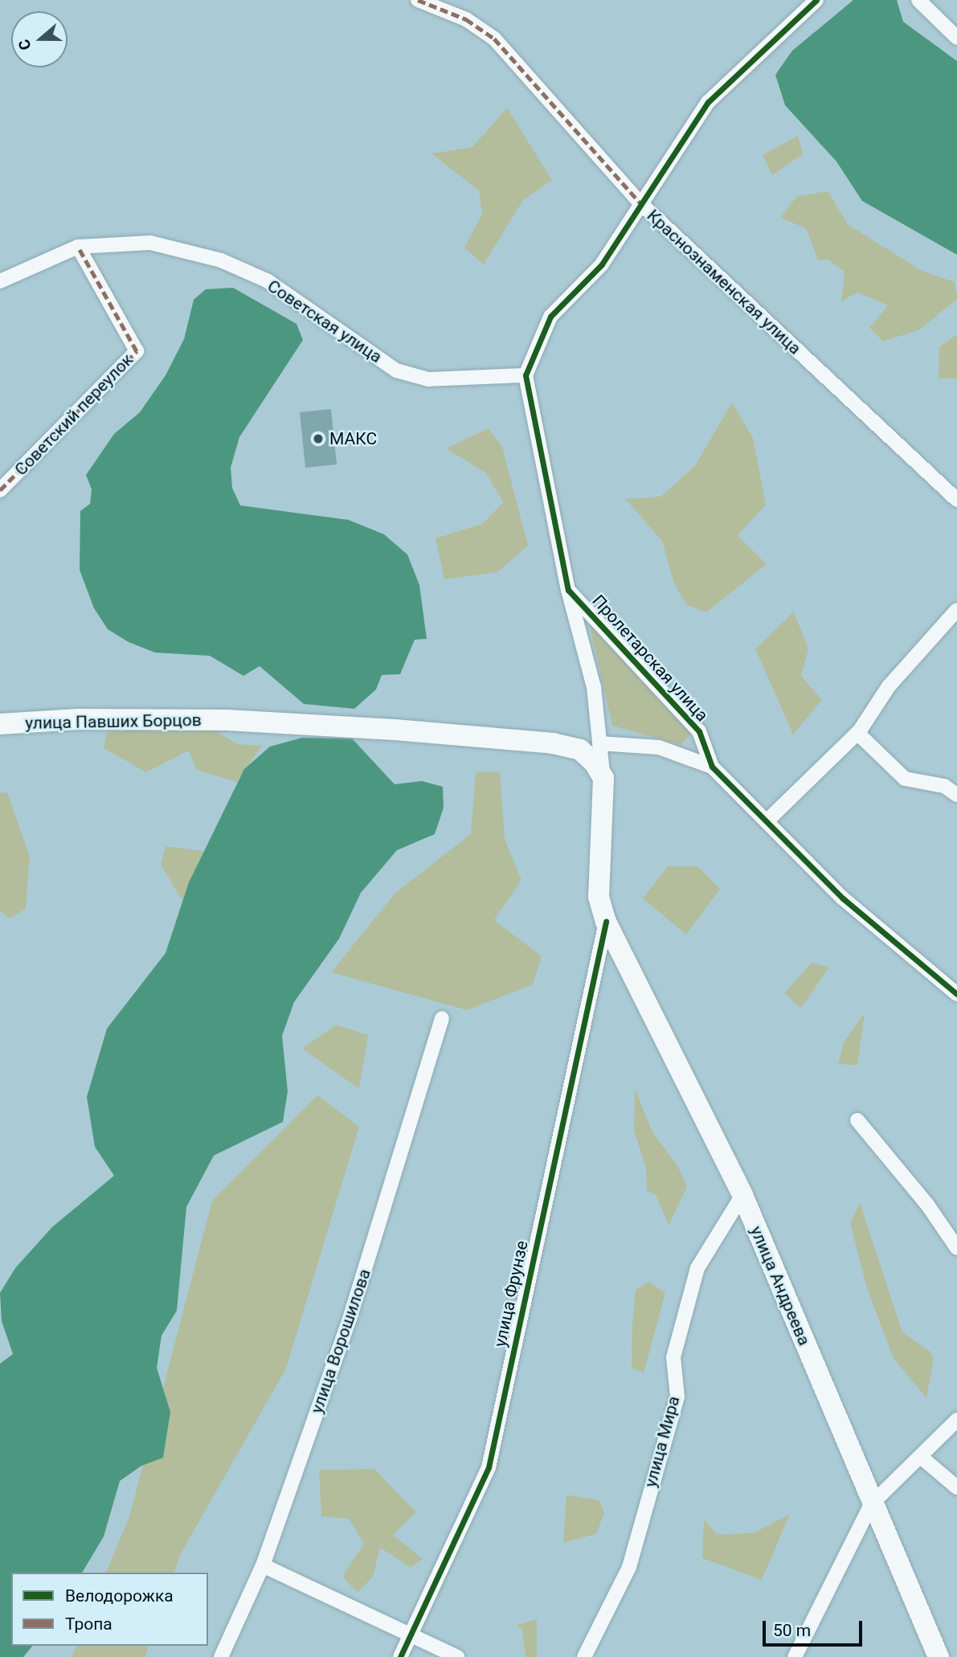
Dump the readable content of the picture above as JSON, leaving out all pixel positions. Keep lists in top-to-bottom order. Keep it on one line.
{"streets":{"main road":["улица Павших Борцов","улица Андреева"],"street":["Краснознаменская улица","Советская улица","Советский переулок","Пролетарская улица","улица Фрунзе","улица Ворошилова","улица Мира"]},"crossings":[["Советская улица","Советский переулок"],["Советская улица","Пролетарская улица"],["Пролетарская улица","улица Павших Борцов"],["Пролетарская улица","улица Андреева"],["улица Павших Борцов","улица Андреева"],["улица Андреева","улица Фрунзе"],["улица Андреева","улица Мира"]],"places":["МАКС"],"legend":["Велодорожка","Тропа"],"scale_bar":"50 m","north":"left"}
